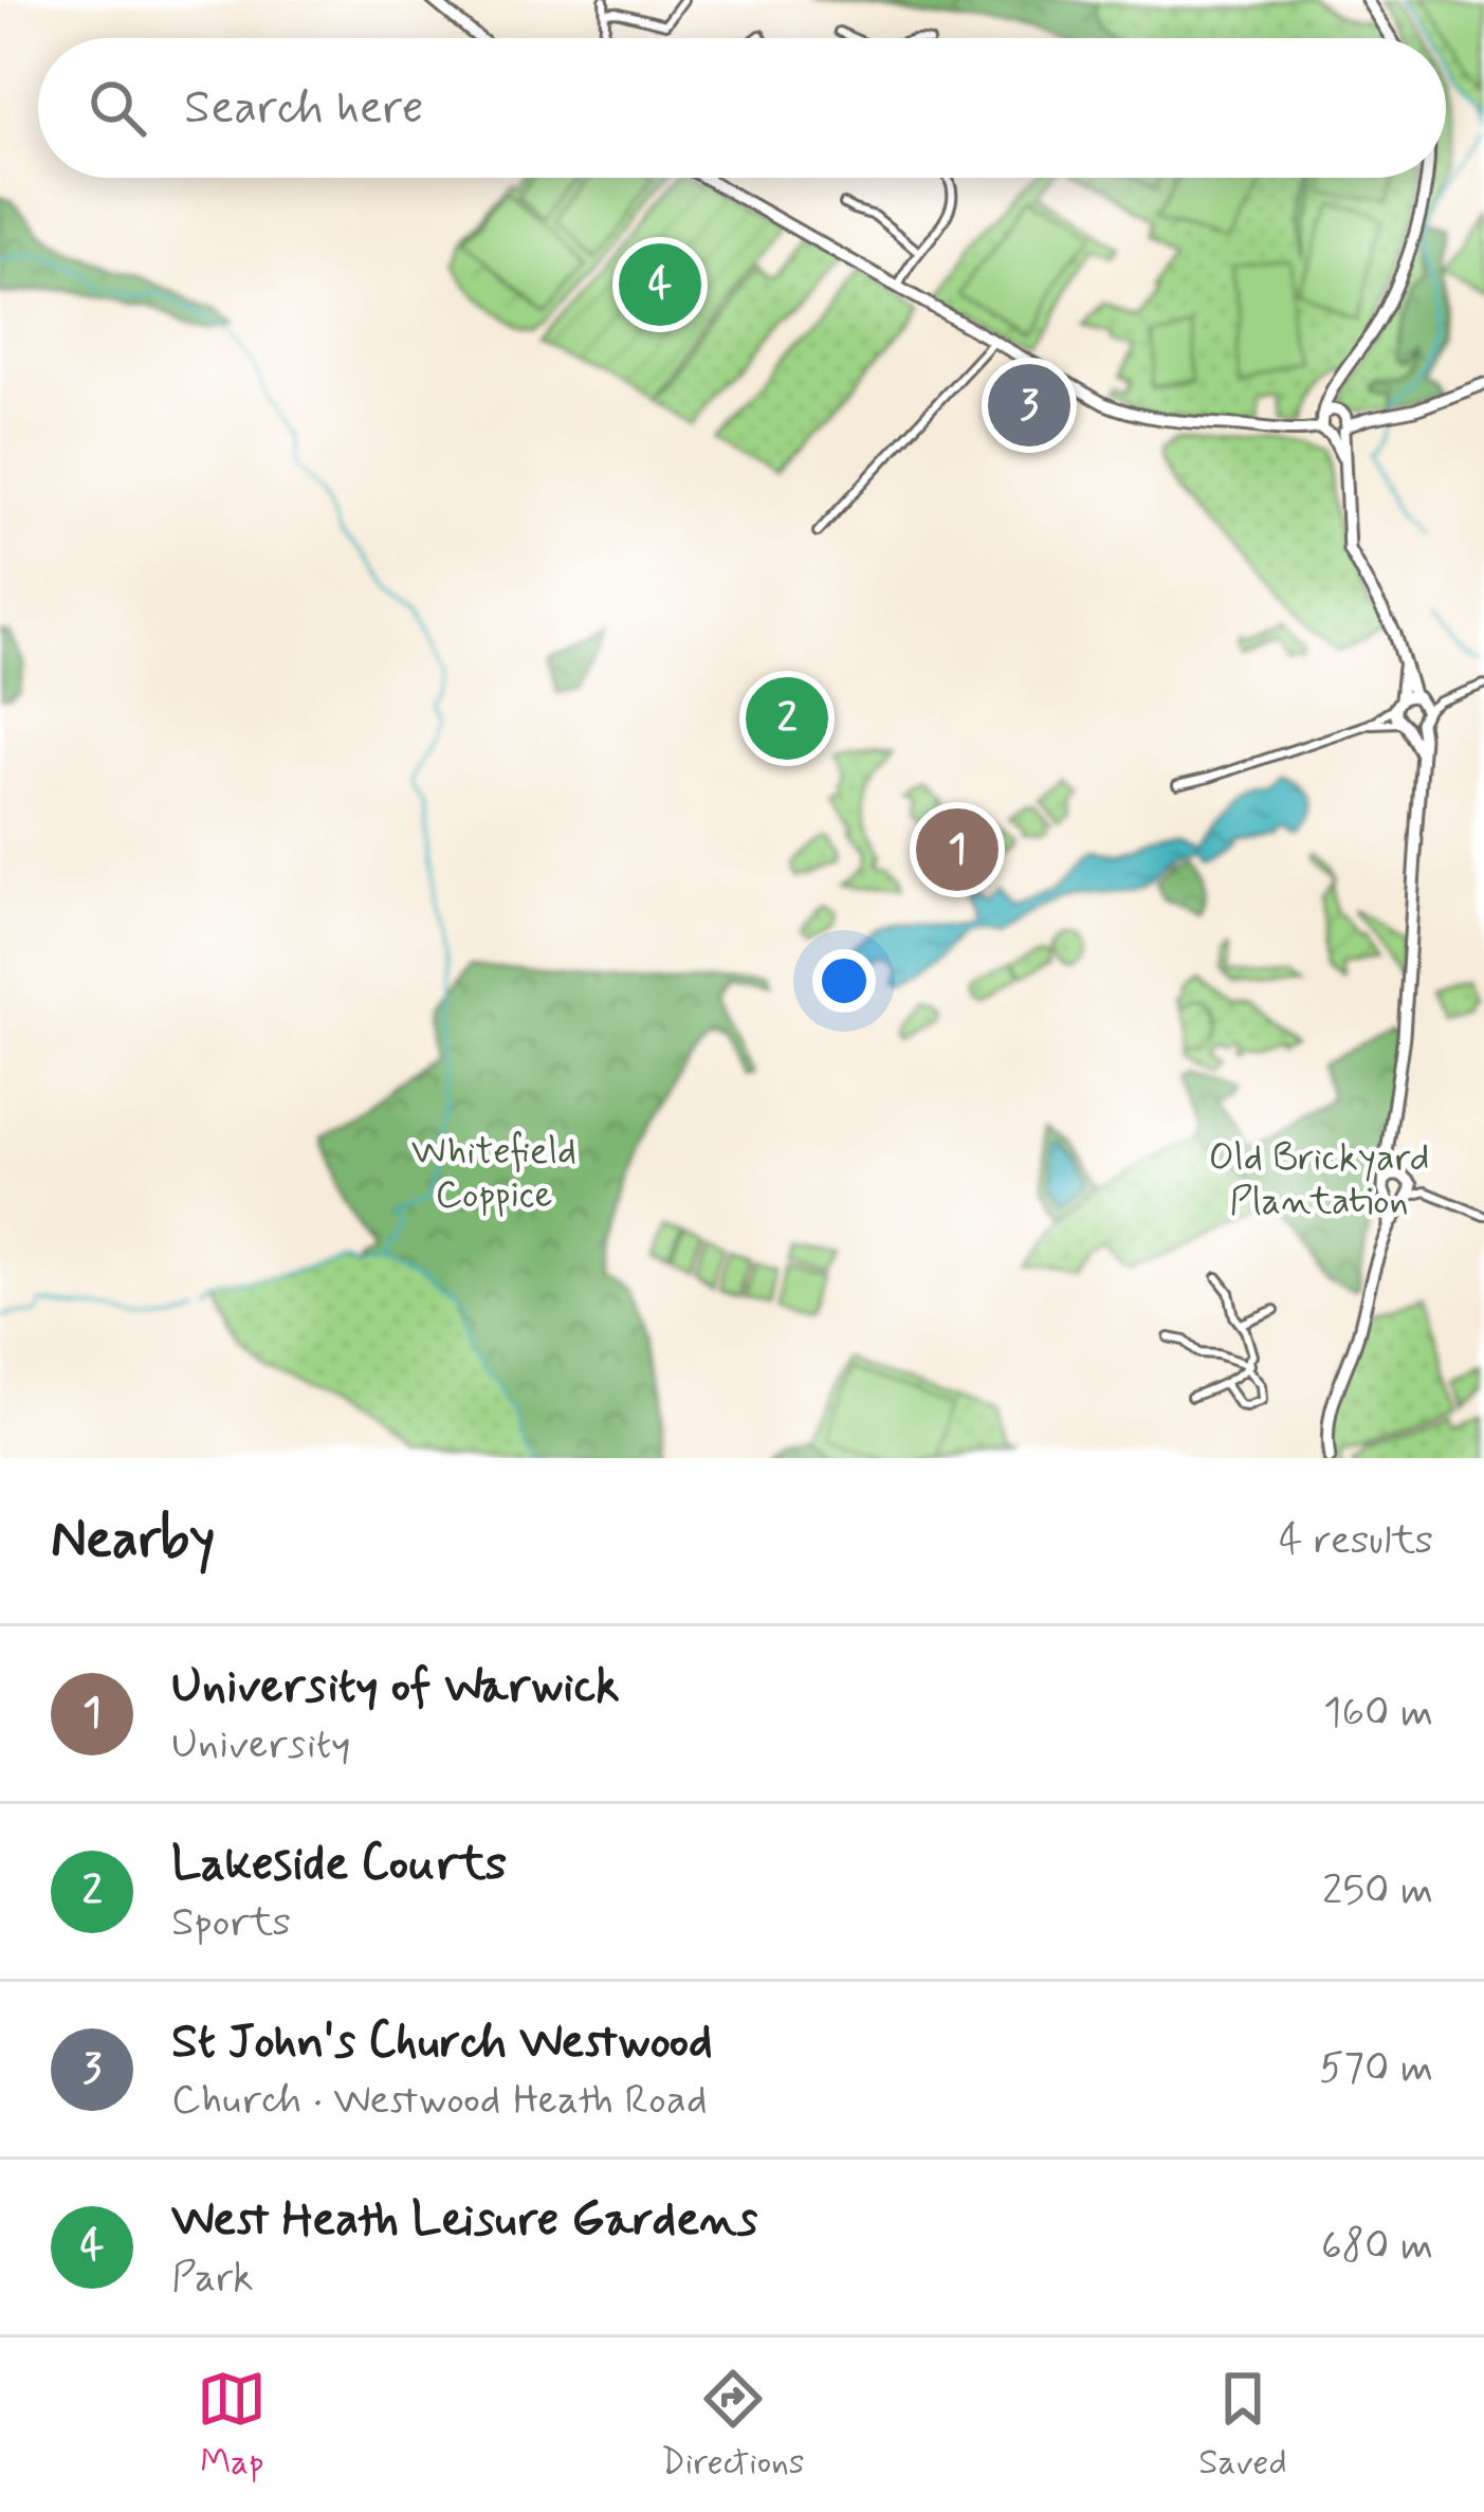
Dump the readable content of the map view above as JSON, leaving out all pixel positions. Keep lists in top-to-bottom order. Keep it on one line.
{"parks":["Whitefield Coppice","Old Brickyard Plantation"],"page":{"search":"Search here","pins":["4","3","2","1"],"heading":["Nearby","4 results"],"list":[{"mark":"1","name":"University of Warwick","note":"University","value":"160 m"},{"mark":"2","name":"Lakeside Courts","note":"Sports","value":"250 m"},{"mark":"3","name":"St John's Church Westwood","note":"Church · Westwood Heath Road","value":"570 m"},{"mark":"4","name":"West Heath Leisure Gardens","note":"Park","value":"680 m"}],"nav":["Map","Directions","Saved"]}}
